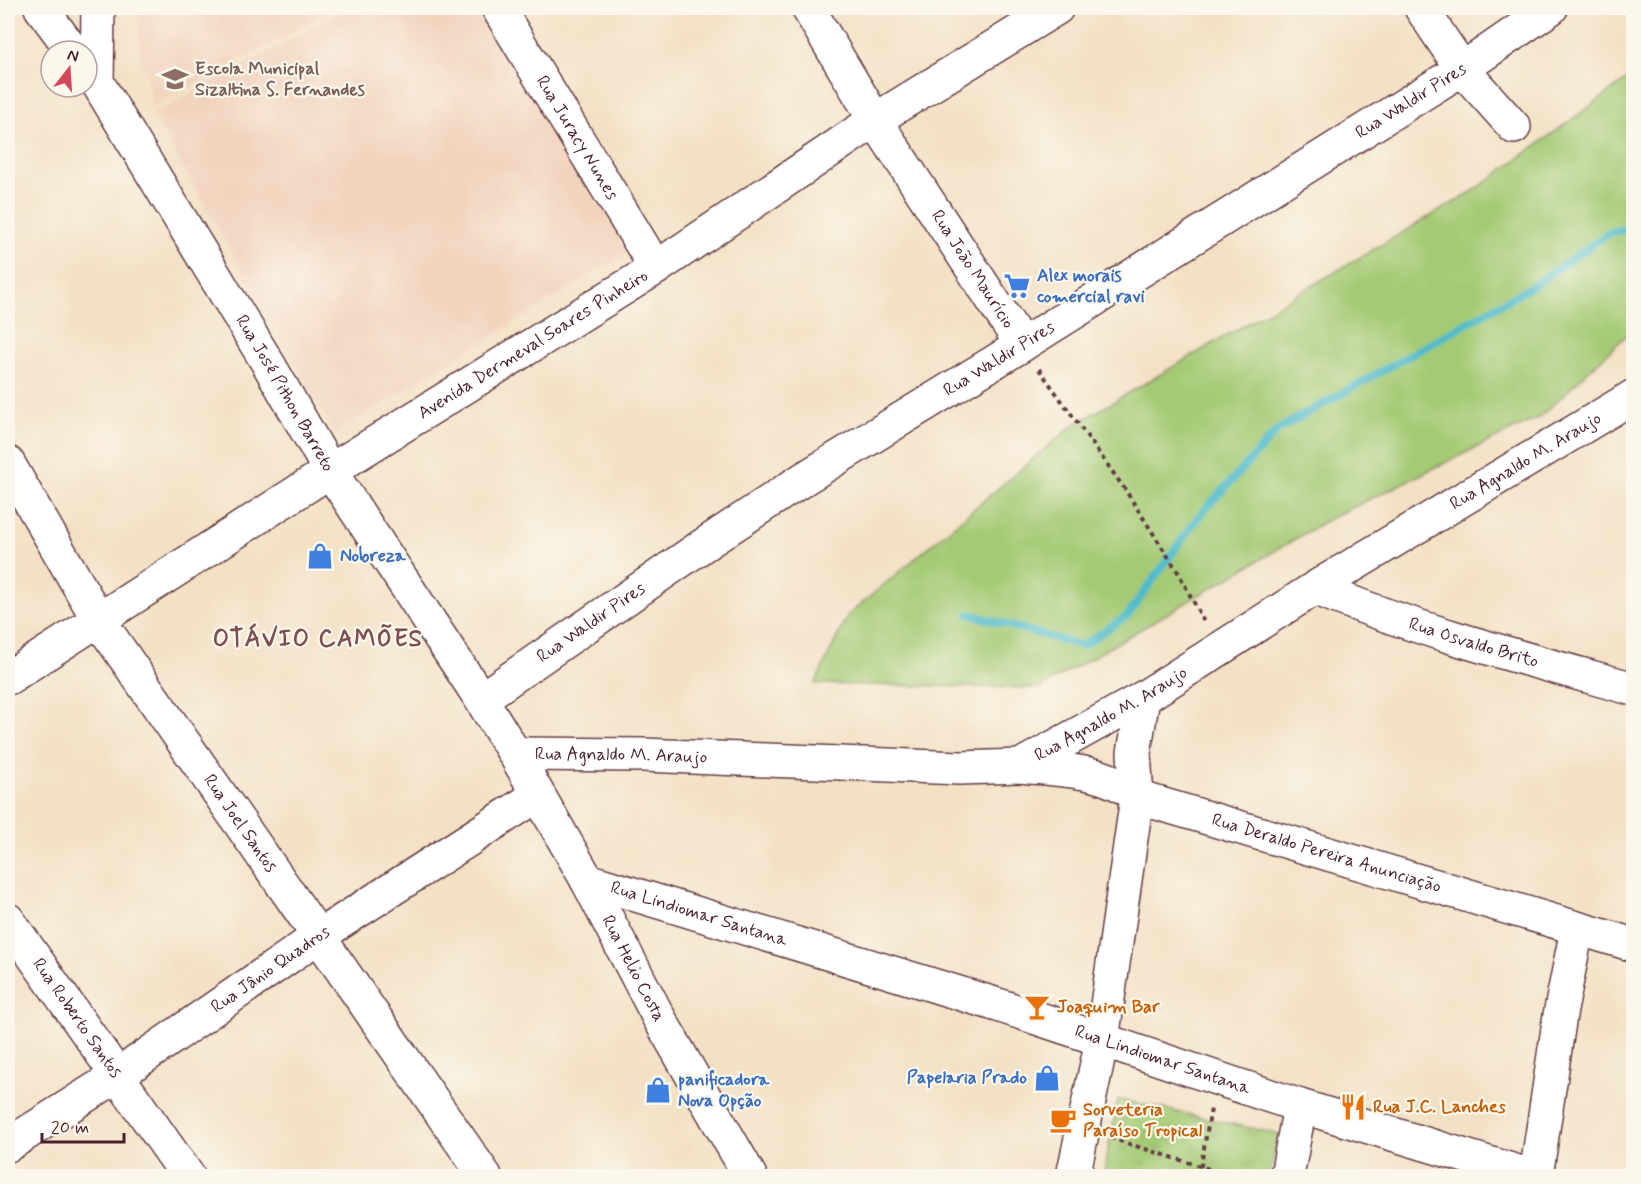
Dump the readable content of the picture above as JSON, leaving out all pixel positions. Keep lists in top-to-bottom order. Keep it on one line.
{"streets":{"street":["Rua Waldir Pires","Rua Juracy Nunes","Rua João Maurício","Avenida Dermeval Soares Pinheiro","Rua José Pithon Barreto","Rua Agnaldo M. Araujo","Rua Osvaldo Brito","Rua Joel Santos","Rua Deraldo Pereira Anunciação","Rua Lindiomar Santana","Rua Jânio Quadros","Rua Helio Costa","Rua Roberto Santos"]},"crossings":[["Rua Waldir Pires","Rua João Maurício"],["Rua Waldir Pires","Rua José Pithon Barreto"],["Rua Waldir Pires","Rua Helio Costa"],["Rua Juracy Nunes","Avenida Dermeval Soares Pinheiro"],["Rua João Maurício","Avenida Dermeval Soares Pinheiro"],["Rua João Maurício","Rua Agnaldo M. Araujo"],["Avenida Dermeval Soares Pinheiro","Rua José Pithon Barreto"],["Avenida Dermeval Soares Pinheiro","Rua Joel Santos"],["Rua José Pithon Barreto","Rua Helio Costa"],["Rua Agnaldo M. Araujo","Rua Osvaldo Brito"],["Rua Agnaldo M. Araujo","Rua Deraldo Pereira Anunciação"],["Rua Agnaldo M. Araujo","Rua Helio Costa"],["Rua Joel Santos","Rua Jânio Quadros"],["Rua Lindiomar Santana","Rua Helio Costa"],["Rua Jânio Quadros","Rua Helio Costa"],["Rua Jânio Quadros","Rua Roberto Santos"]],"districts":["OTÁVIO CAMÕES"],"places":{"school or university":["Escola Municipal Sizaltina S. Fernandes"],"supermarket":["Alex morais comercial ravi"],"shop":["Nobreza","Papelaria Prado","panificadora Nova Opção"],"bar":["Joaquim Bar"],"restaurant":["Rua J.C. Lanches"],"cafe":["Sorveteria Paraíso Tropical"]},"scale_bar":"20 m","north":"top"}
